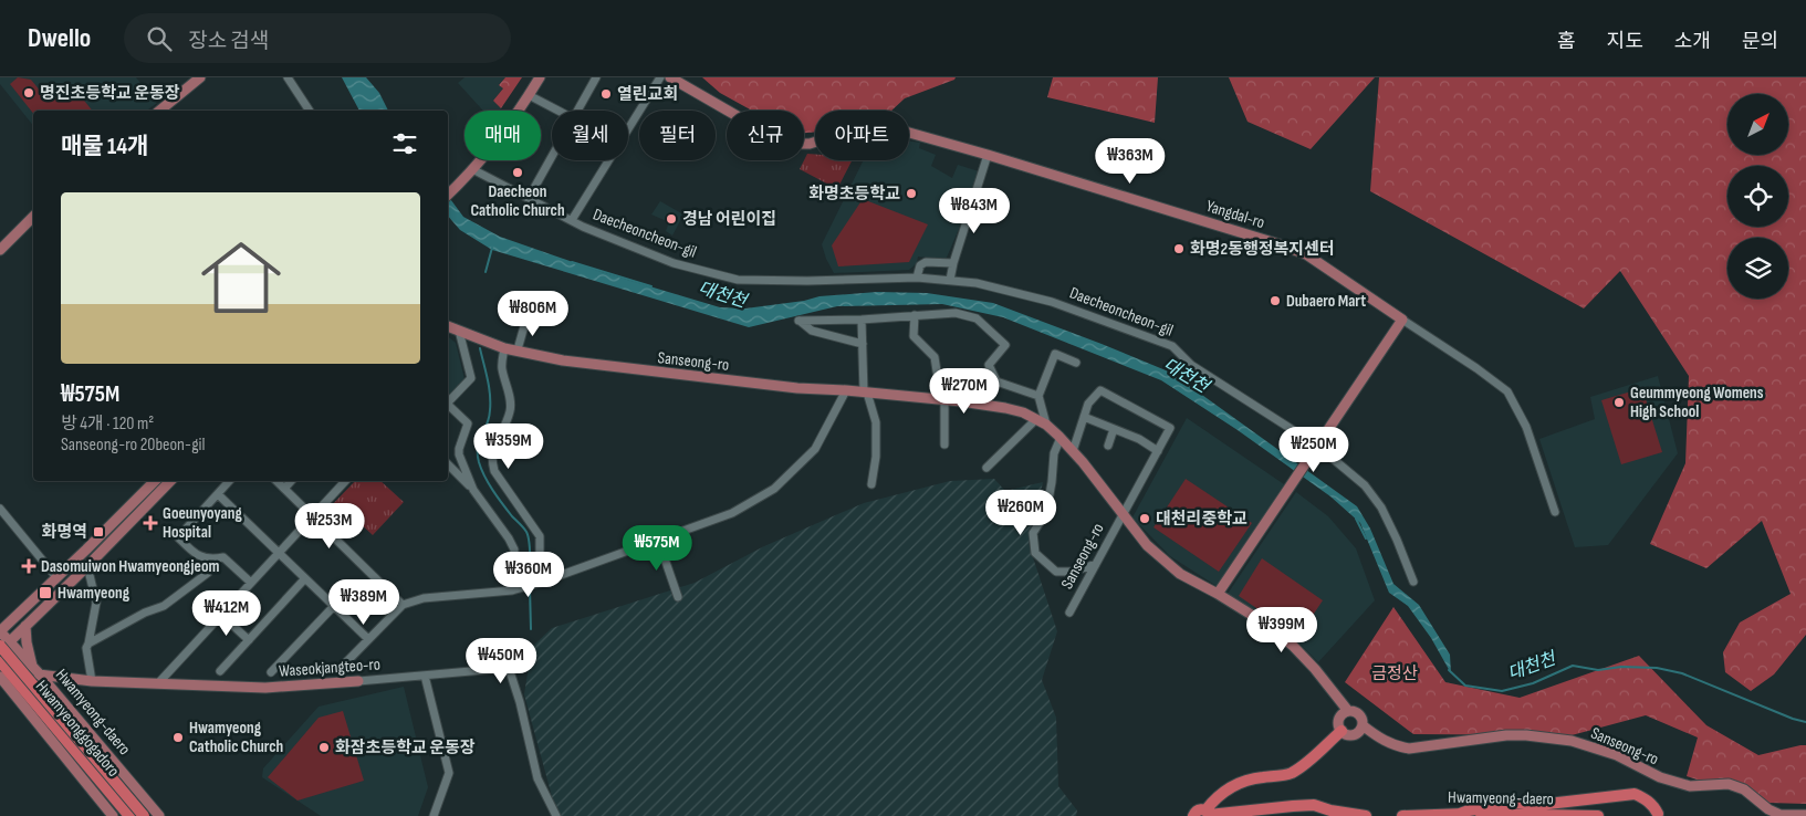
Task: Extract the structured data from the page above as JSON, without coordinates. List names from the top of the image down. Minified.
{"streets":{"highway":["Hwamyeong-daero","Hwamyeonggogadoro"],"main road":["Yangdal-ro","Sanseong-ro","Waseokjangteo-ro"],"street":["Daecheoncheon-gil"]},"crossings":[["Waseokjangteo-ro","Hwamyeong-daero"],["Waseokjangteo-ro","Hwamyeonggogadoro"],["Hwamyeong-daero","Hwamyeonggogadoro"]],"water":["대천천"],"parks":["금정산"],"places":{"other":["명진초등학교 운동장","열린교회","Daecheon Catholic Church","화명초등학교","경남 어린이집","화명2동행정복지센터","Dubaero Mart","Geummyeong Womens High School","대천리중학교","Hwamyeong Catholic Church","화잠초등학교 운동장"],"health":["Goeunyoyang Hospital","Dasomuiwon Hwamyeongjeom"],"transit":["화명역","Hwamyeong"]},"north":"top right","page":{"header":"Dwello","search":"장소 검색","nav":["홈","지도","소개","문의"],"chip":["매매","월세","필터","신규","아파트"],"heading":"매물 14개","price":["₩363M","₩843M","₩806M","₩270M","₩359M","₩250M","₩260M","₩253M","₩575M","₩360M","₩389M","₩412M","₩399M","₩450M"],"list":[{"name":"₩575M","note":"방 4개 · 120 m² · Sanseong-ro 20beon-gil"}]}}
